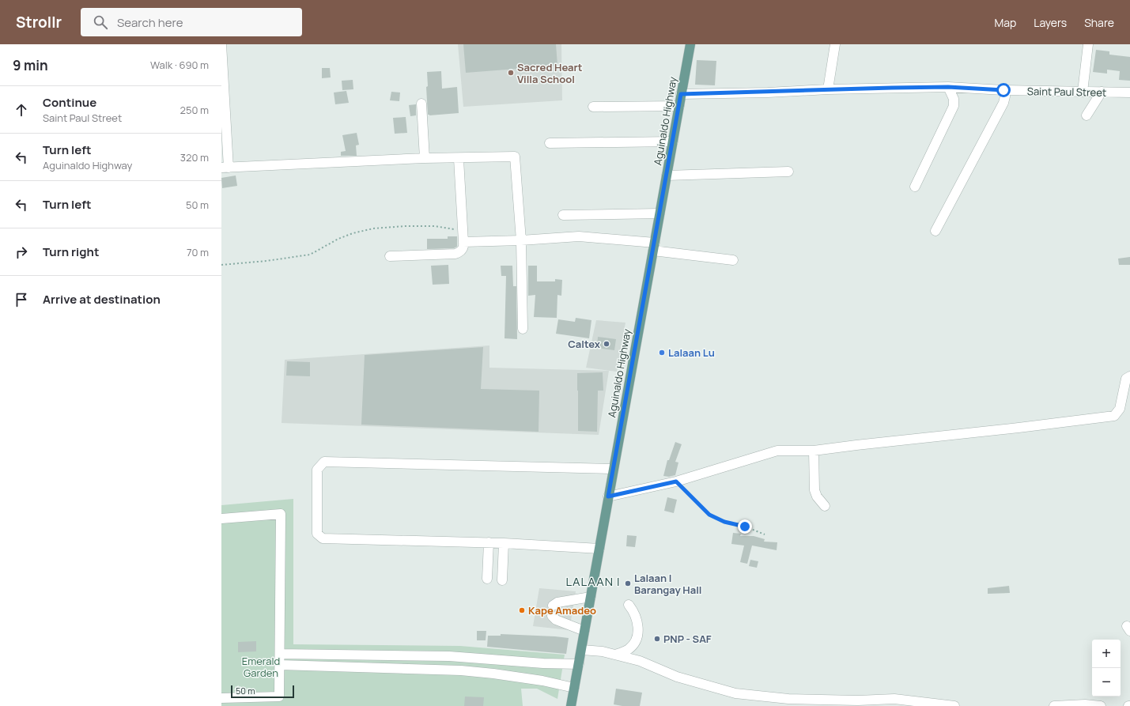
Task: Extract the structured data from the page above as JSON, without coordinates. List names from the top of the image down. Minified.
{"streets":{"main road":["Aguinaldo Highway"],"street":["Saint Paul Street"]},"crossings":[["Saint Paul Street","Aguinaldo Highway"]],"districts":["LALAAN I"],"parks":["Emerald Garden"],"places":["Sacred Heart Villa School","Caltex","Lalaan Lu","Lalaan I Barangay Hall","Kape Amadeo","PNP - SAF"],"scale_bar":"50 m","page":{"header":"Strollr","search":"Search here","nav":["Map","Layers","Share"],"heading":["9 min","Walk · 690 m"],"list":[["Continue","Saint Paul Street","250 m"],["Turn left","Aguinaldo Highway","320 m"],["Turn left","50 m"],["Turn right","70 m"],"Arrive at destination"],"map_buttons":["+","−"],"scale":"50 m"}}
